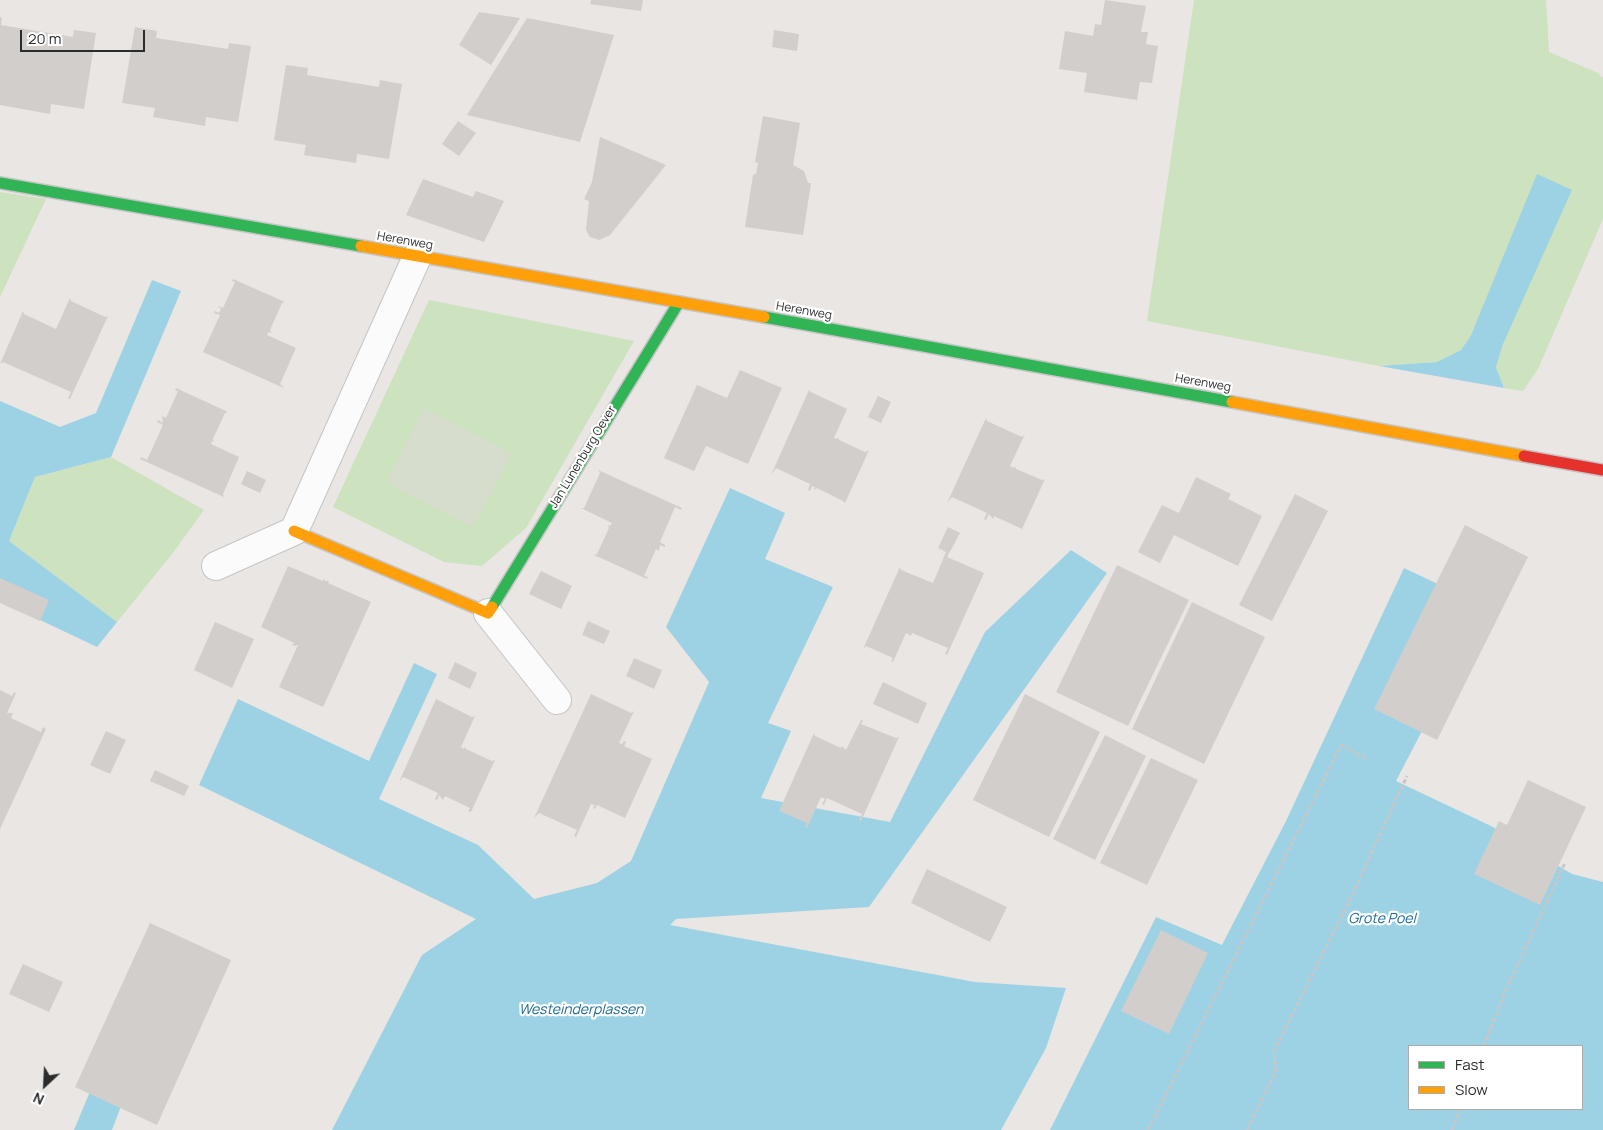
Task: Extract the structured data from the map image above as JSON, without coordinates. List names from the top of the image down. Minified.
{"streets":{"street":["Herenweg","Jan Lunenburg Oever"]},"crossings":[["Herenweg","Jan Lunenburg Oever"]],"water":["Grote Poel","Westeinderplassen"],"legend":["Fast","Slow"],"scale_bar":"20 m","north":"bottom left"}
